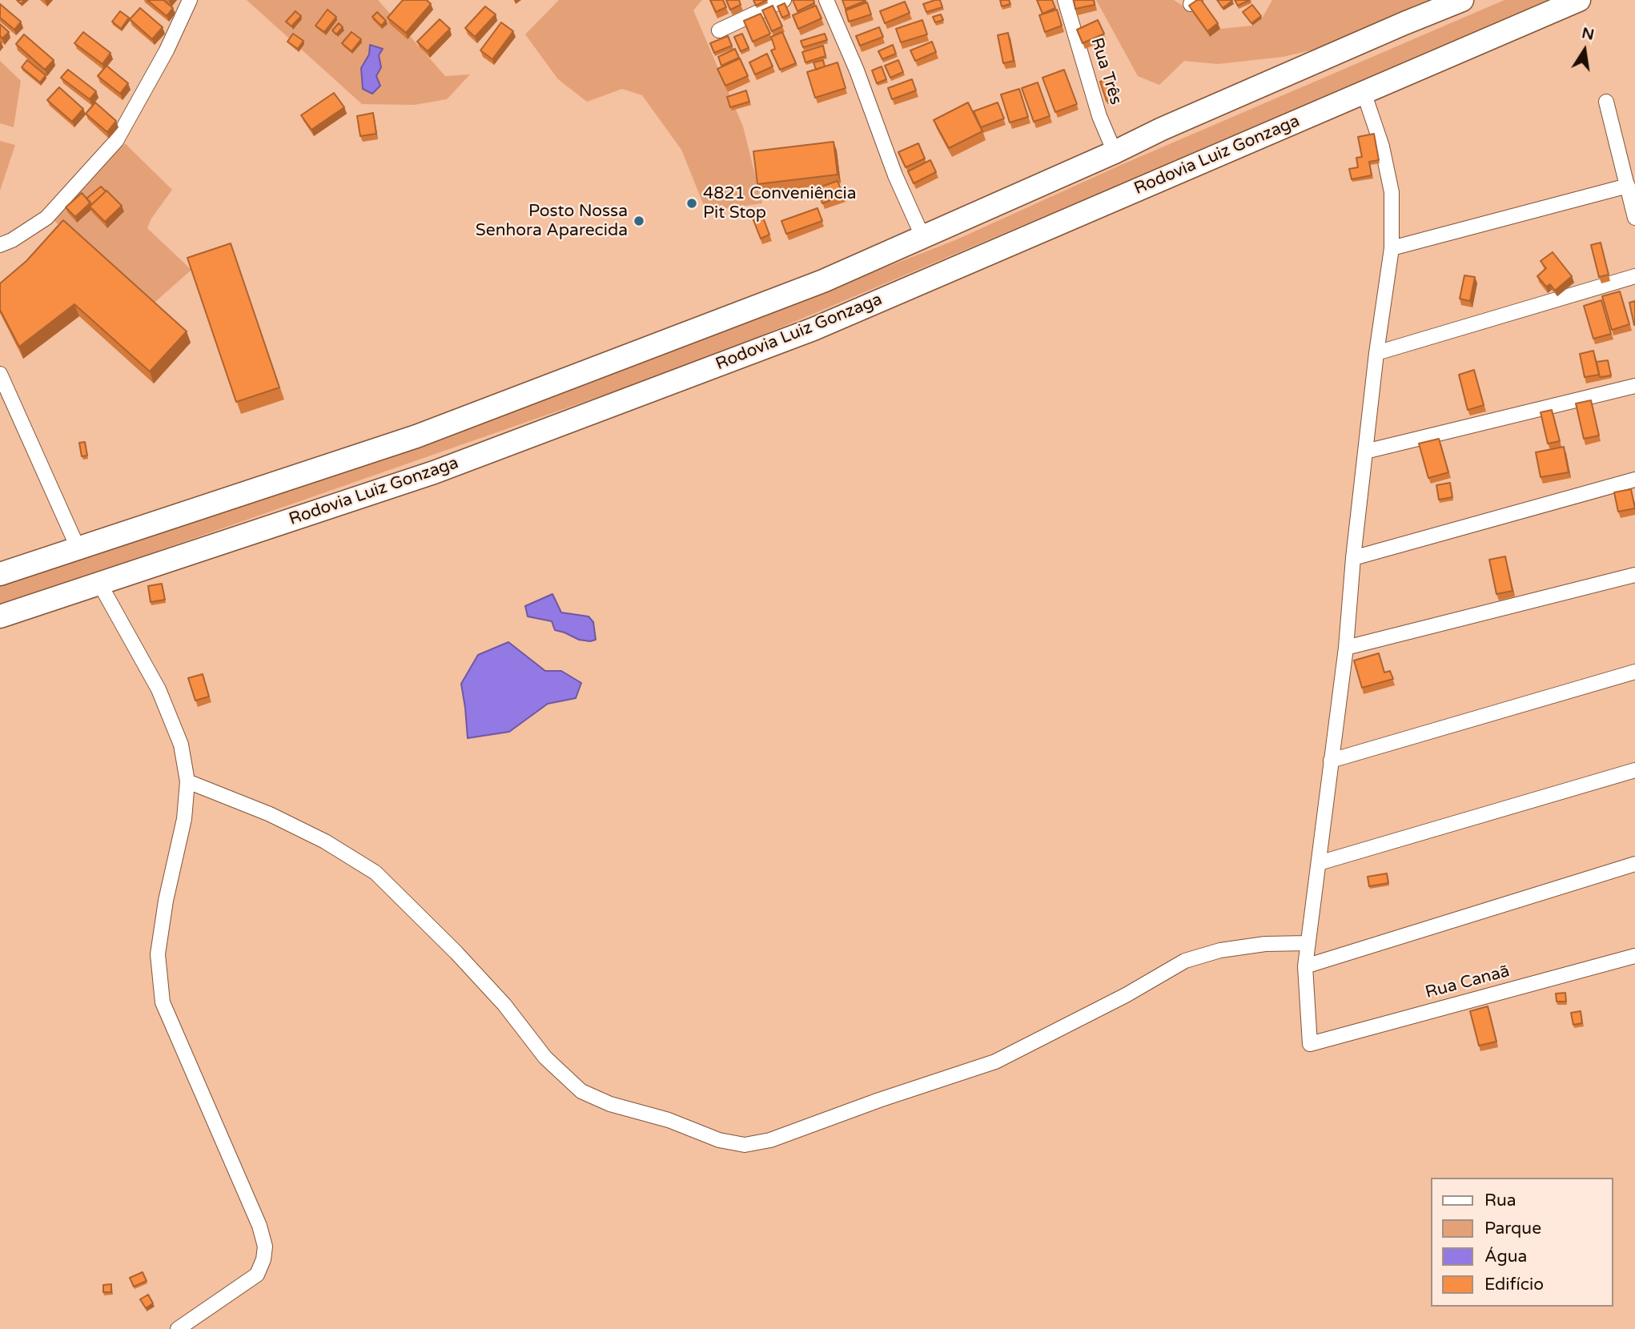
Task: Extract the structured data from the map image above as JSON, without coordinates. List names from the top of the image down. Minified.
{"streets":{"highway":["Rodovia Luiz Gonzaga"],"street":["Rua Três","Rua Canaã"]},"places":["4821 Conveniência Pit Stop","Posto Nossa Senhora Aparecida"],"legend":["Rua","Parque","Água","Edifício"],"north":"top"}
